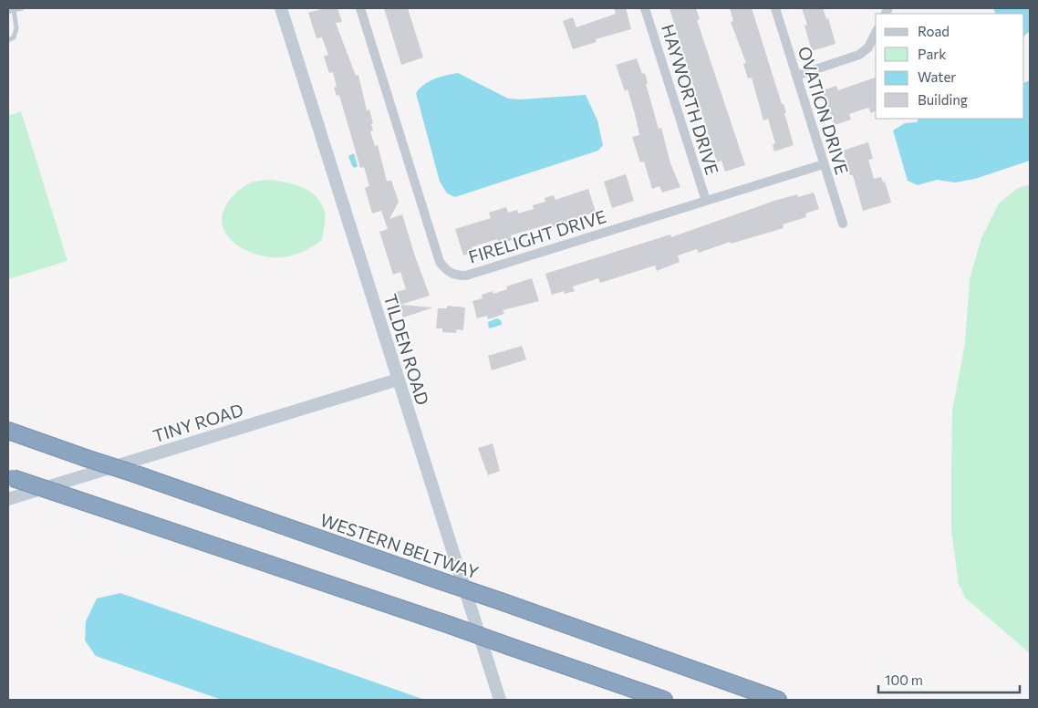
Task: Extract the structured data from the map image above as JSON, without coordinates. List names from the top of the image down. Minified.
{"streets":{"highway":["WESTERN BELTWAY"],"street":["HAYWORTH DRIVE","OVATION DRIVE","FIRELIGHT DRIVE","TILDEN ROAD","TINY ROAD"]},"crossings":[["HAYWORTH DRIVE","FIRELIGHT DRIVE"],["OVATION DRIVE","FIRELIGHT DRIVE"],["TILDEN ROAD","TINY ROAD"]],"legend":["Road","Park","Water","Building"],"scale_bar":"100 m"}
